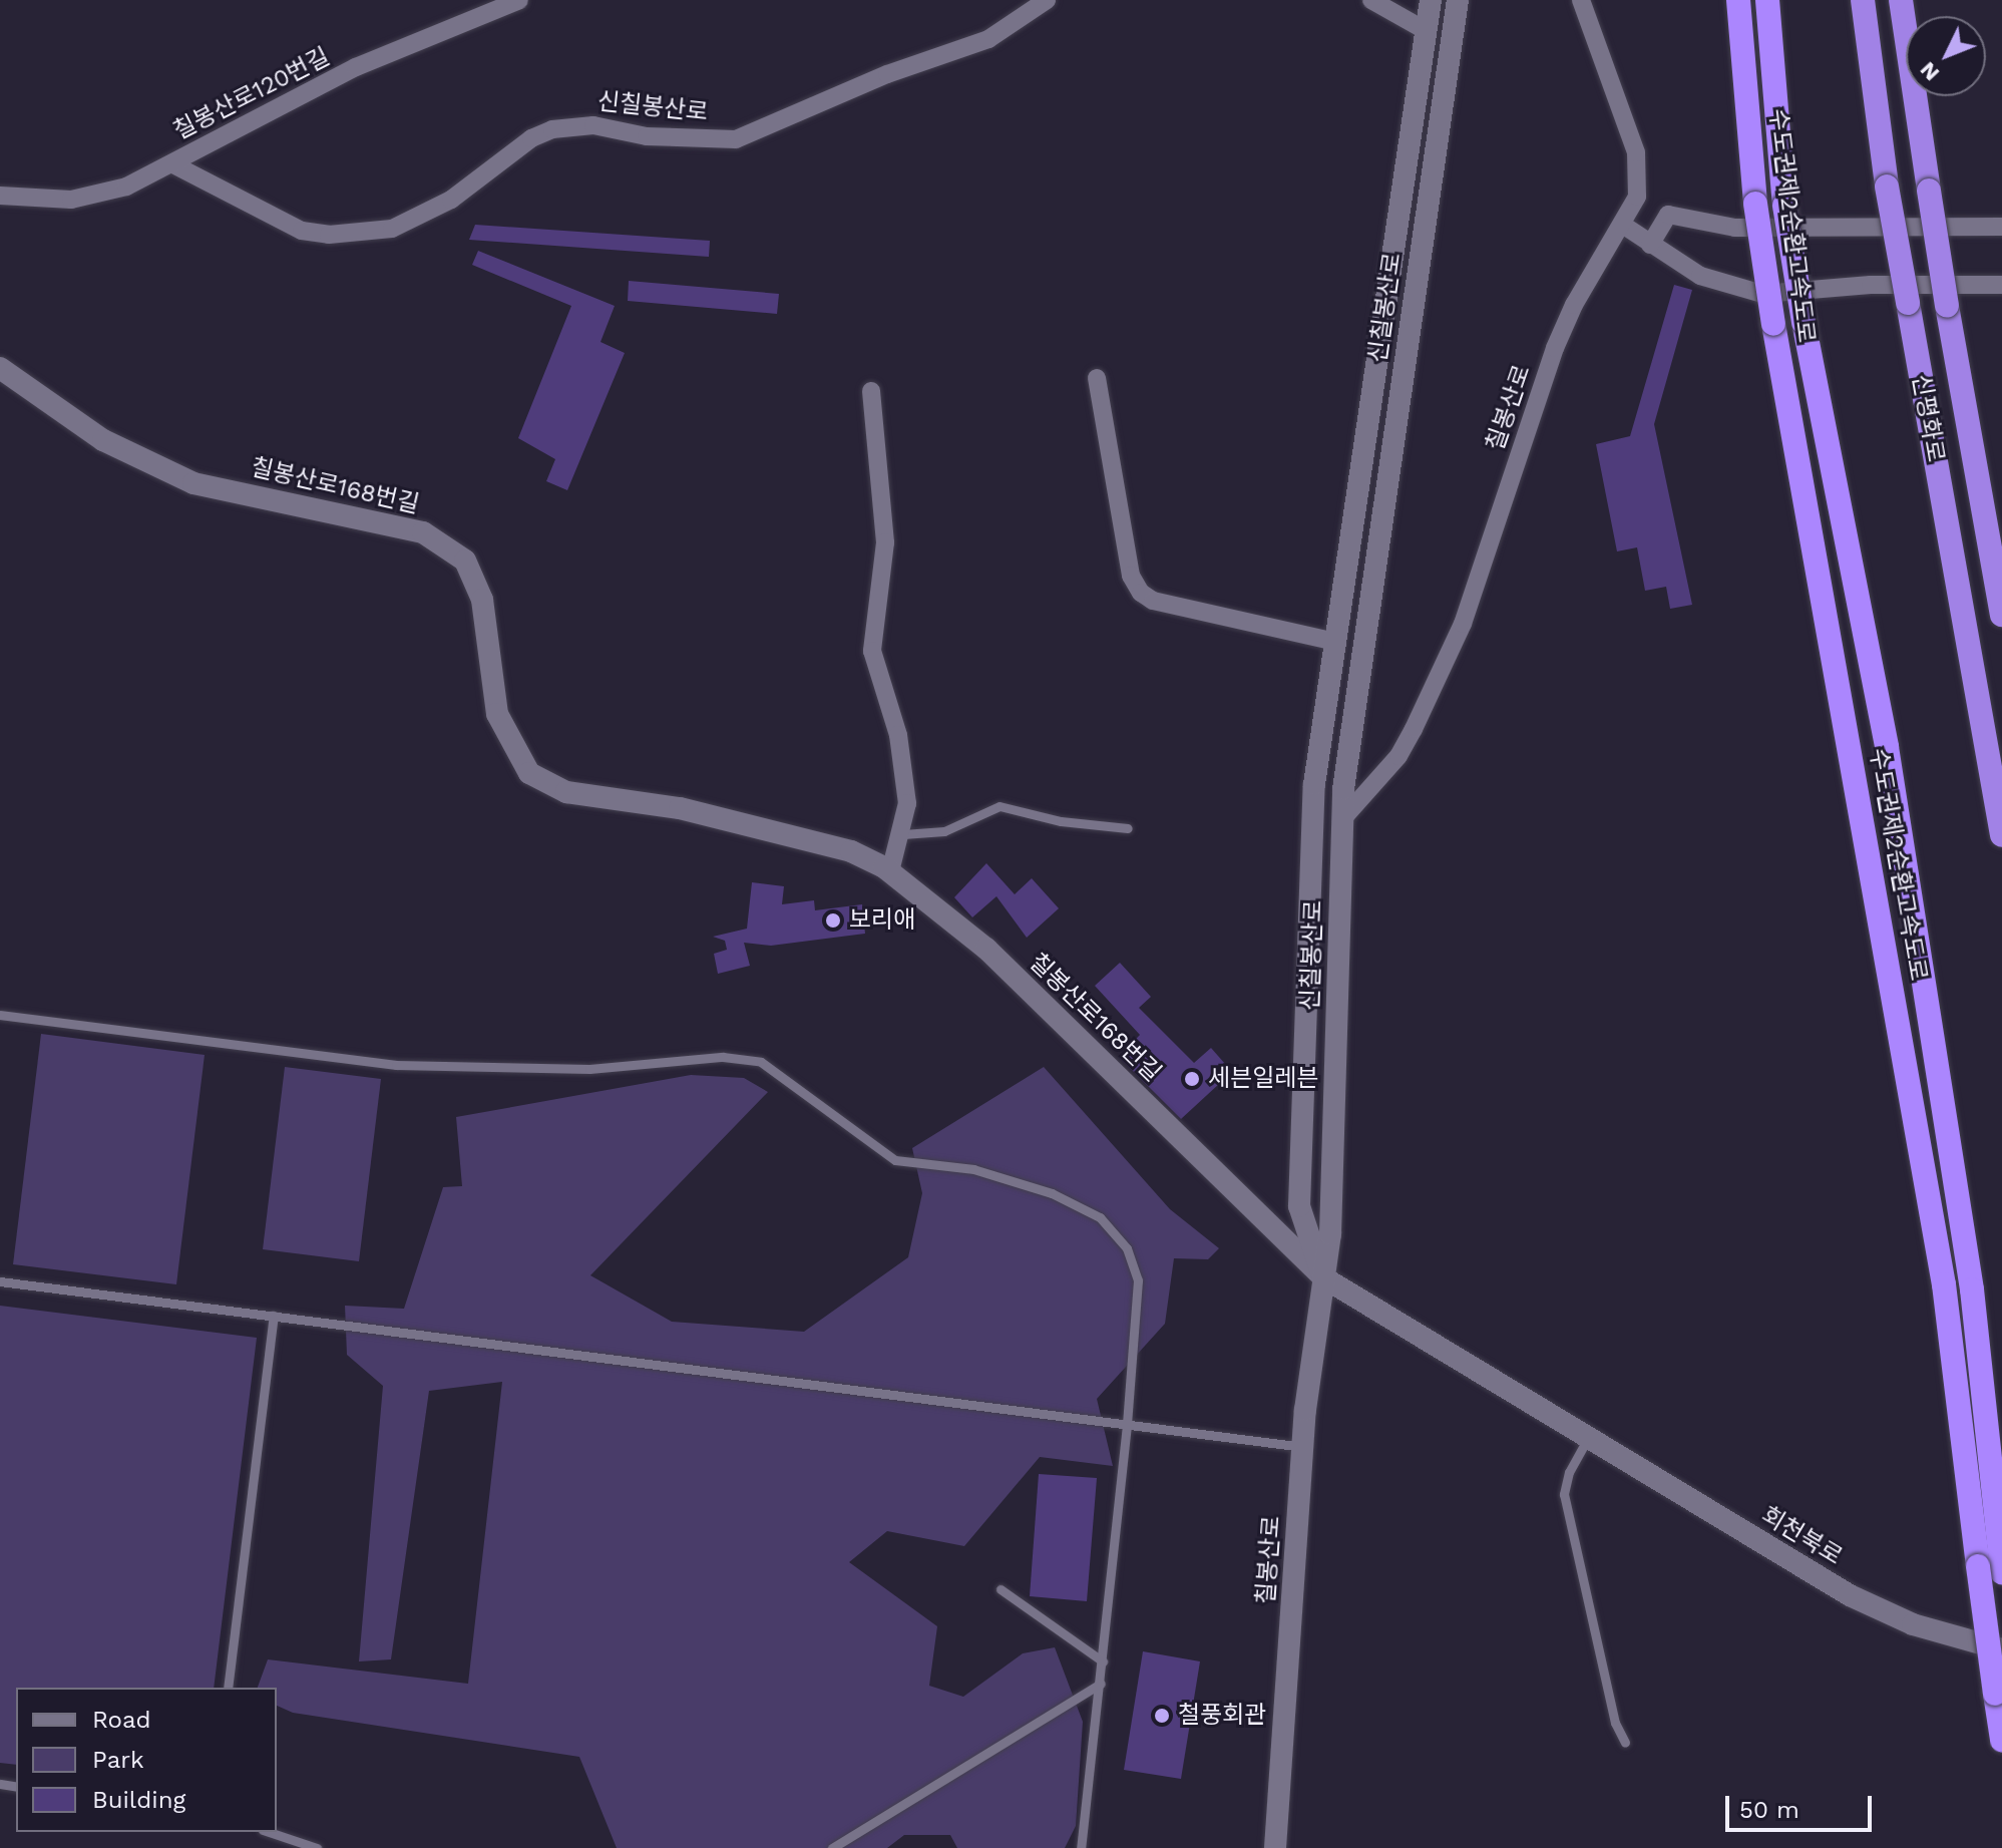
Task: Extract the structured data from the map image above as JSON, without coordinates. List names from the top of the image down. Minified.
{"streets":{"highway":["수도권제2순환고속도로","신평화로"],"street":["칠봉산로120번길","신칠봉산로","칠봉산로","칠봉산로168번길","회천북로"]},"crossings":[["칠봉산로120번길","신칠봉산로"],["신칠봉산로","칠봉산로"],["신칠봉산로","칠봉산로168번길"],["신칠봉산로","회천북로"],["칠봉산로","칠봉산로168번길"],["칠봉산로","회천북로"],["칠봉산로168번길","회천북로"]],"places":["보리애","세븐일레븐","철풍회관"],"legend":["Road","Park","Building"],"scale_bar":"50 m","north":"bottom left"}
